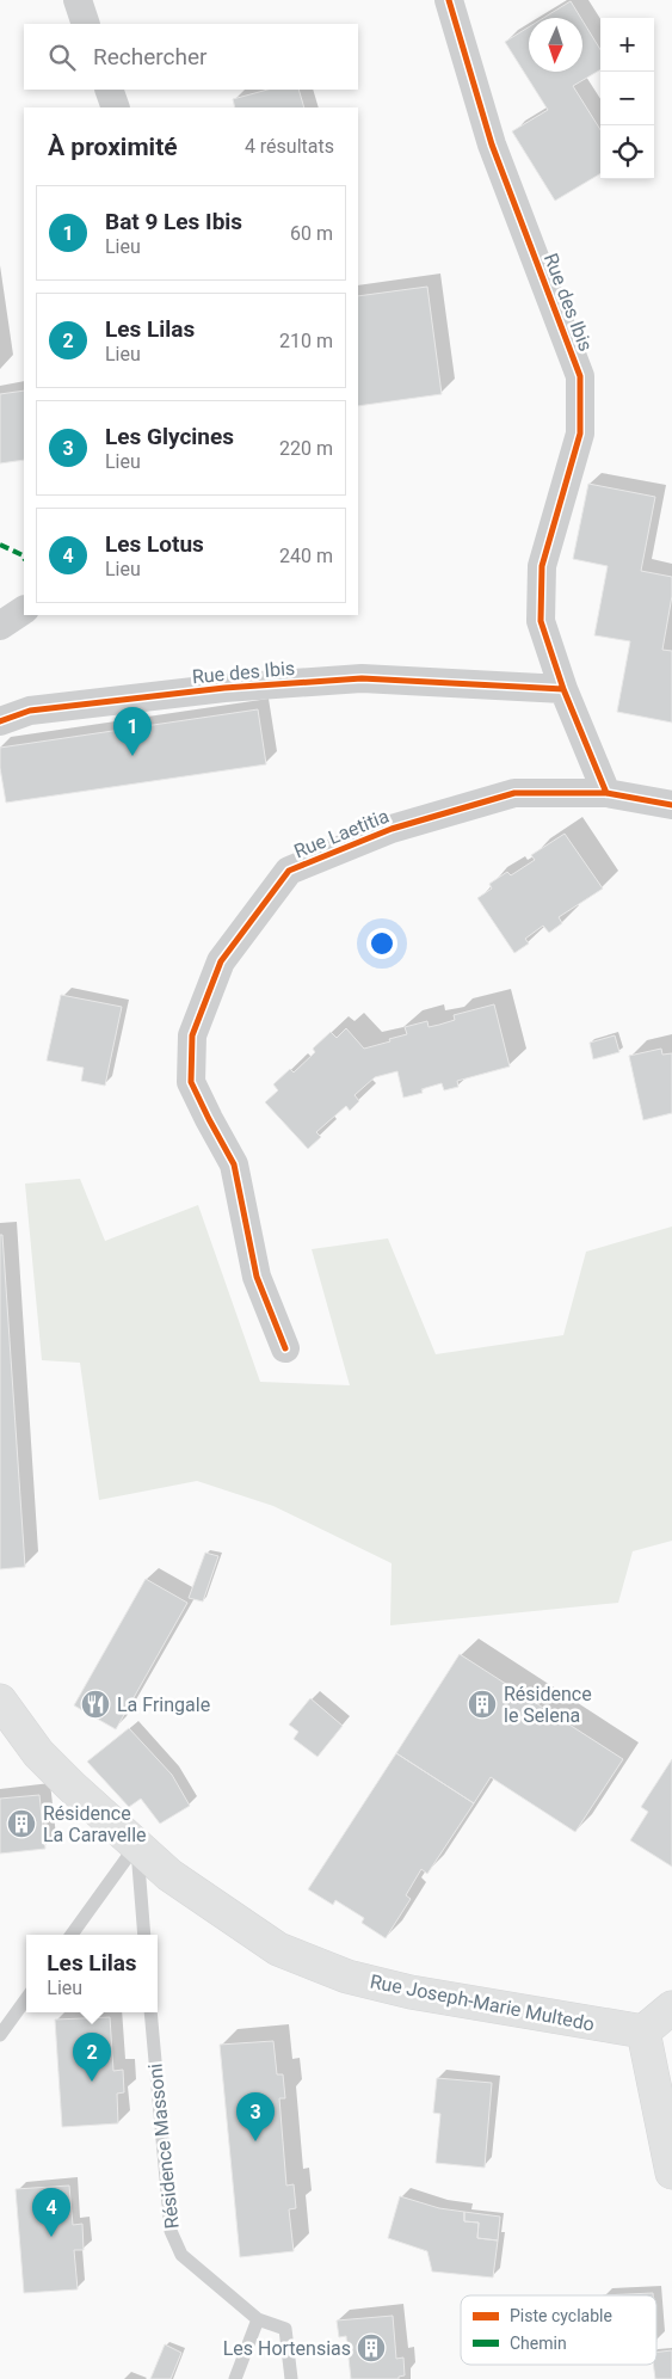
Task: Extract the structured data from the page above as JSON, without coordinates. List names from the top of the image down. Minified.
{"streets":{"main road":["Rue Joseph-Marie Multedo"],"street":["Rue des Ibis","Rue Laetitia"],"lane":["Résidence Massoni"]},"crossings":[["Rue des Ibis","Rue Laetitia"]],"places":{"restaurant":["La Fringale"],"building":["Résidence le Selena","Résidence La Caravelle","Les Hortensias"]},"legend":["Piste cyclable","Chemin"],"north":"bottom","page":{"map_buttons":["+","−"],"search":"Rechercher","heading":["À proximité","4 résultats"],"list":[{"mark":"1","name":"Bat 9 Les Ibis","note":"Lieu","value":"60 m"},{"mark":"2","name":"Les Lilas","note":"Lieu","value":"210 m"},{"mark":"3","name":"Les Glycines","note":"Lieu","value":"220 m"},{"mark":"4","name":"Les Lotus","note":"Lieu","value":"240 m"}],"pins":["1","2","3","4"],"popup":["Les Lilas","Lieu"]}}
